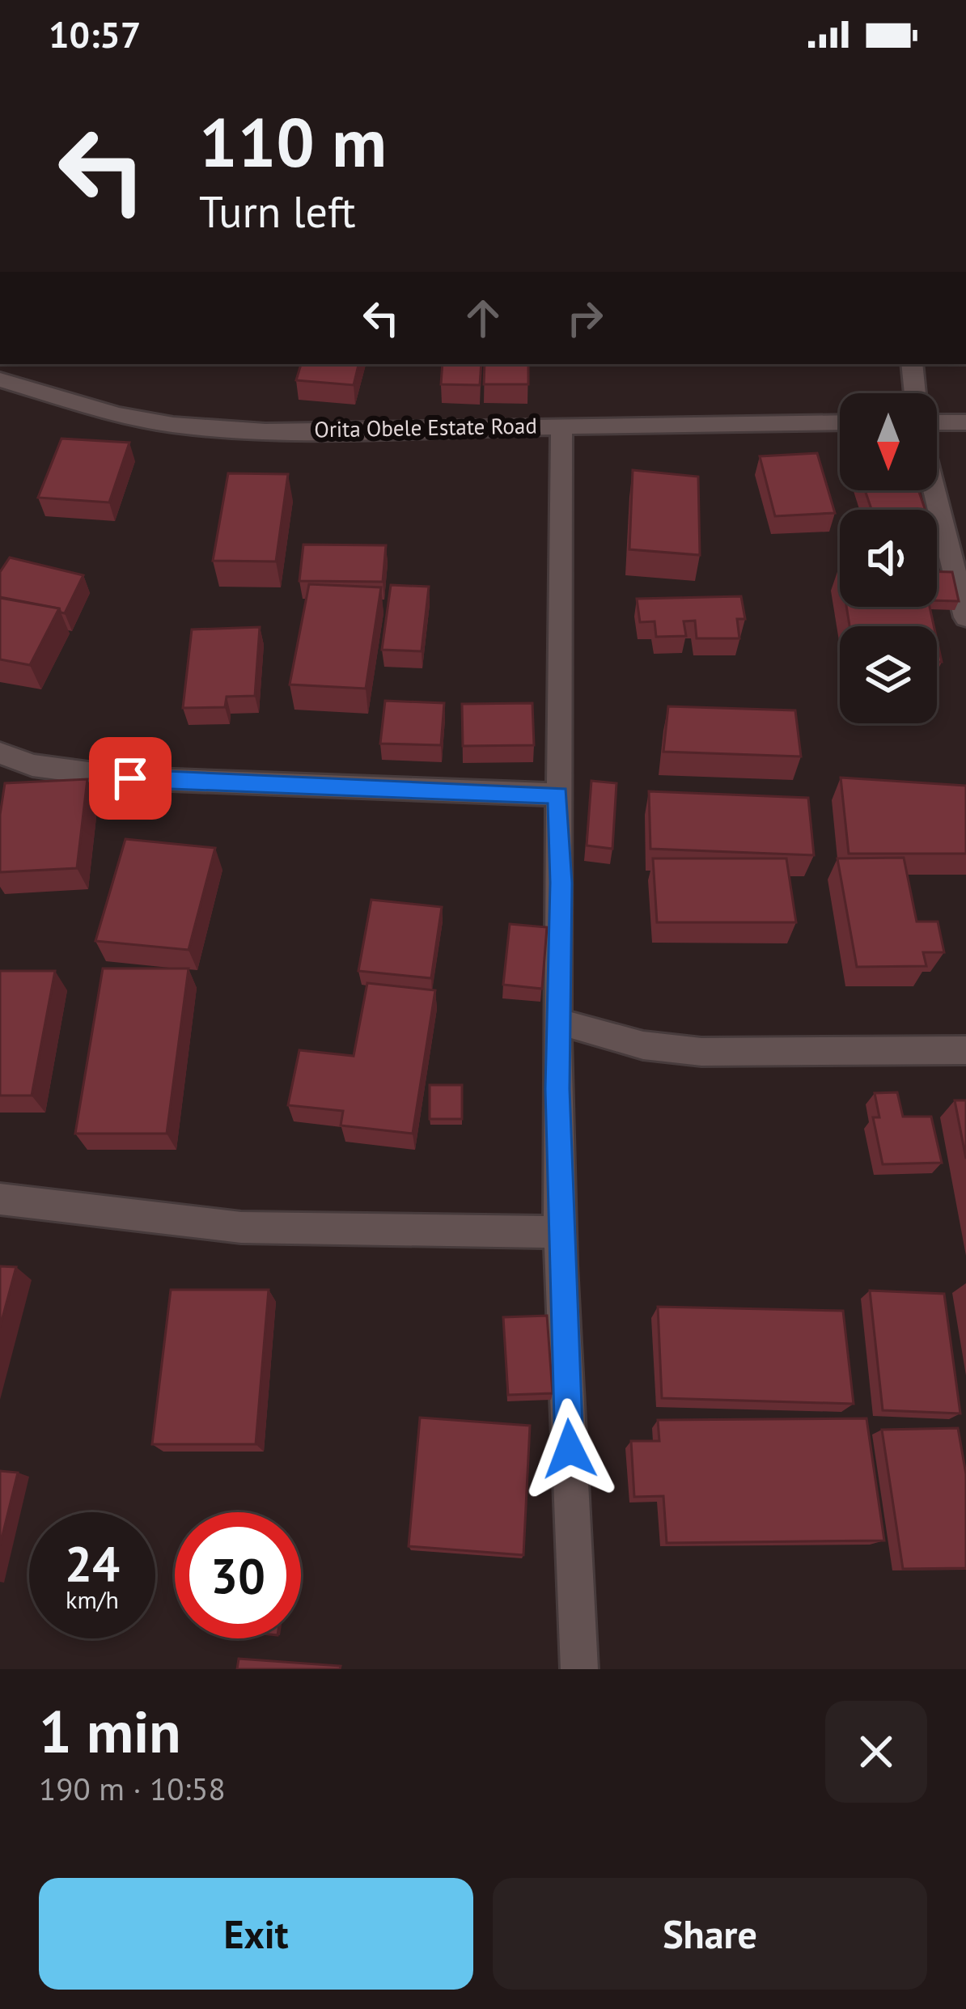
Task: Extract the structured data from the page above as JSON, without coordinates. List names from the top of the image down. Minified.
{"streets":{"street":["Orita Obele Estate Road"]},"north":"bottom","page":{"status":"10:57","turn":["110 m","Turn left"],"speed":"24 km/h","limit":"30","heading":["1 min","190 m · 10:58"],"buttons":["Exit","Share"]}}
